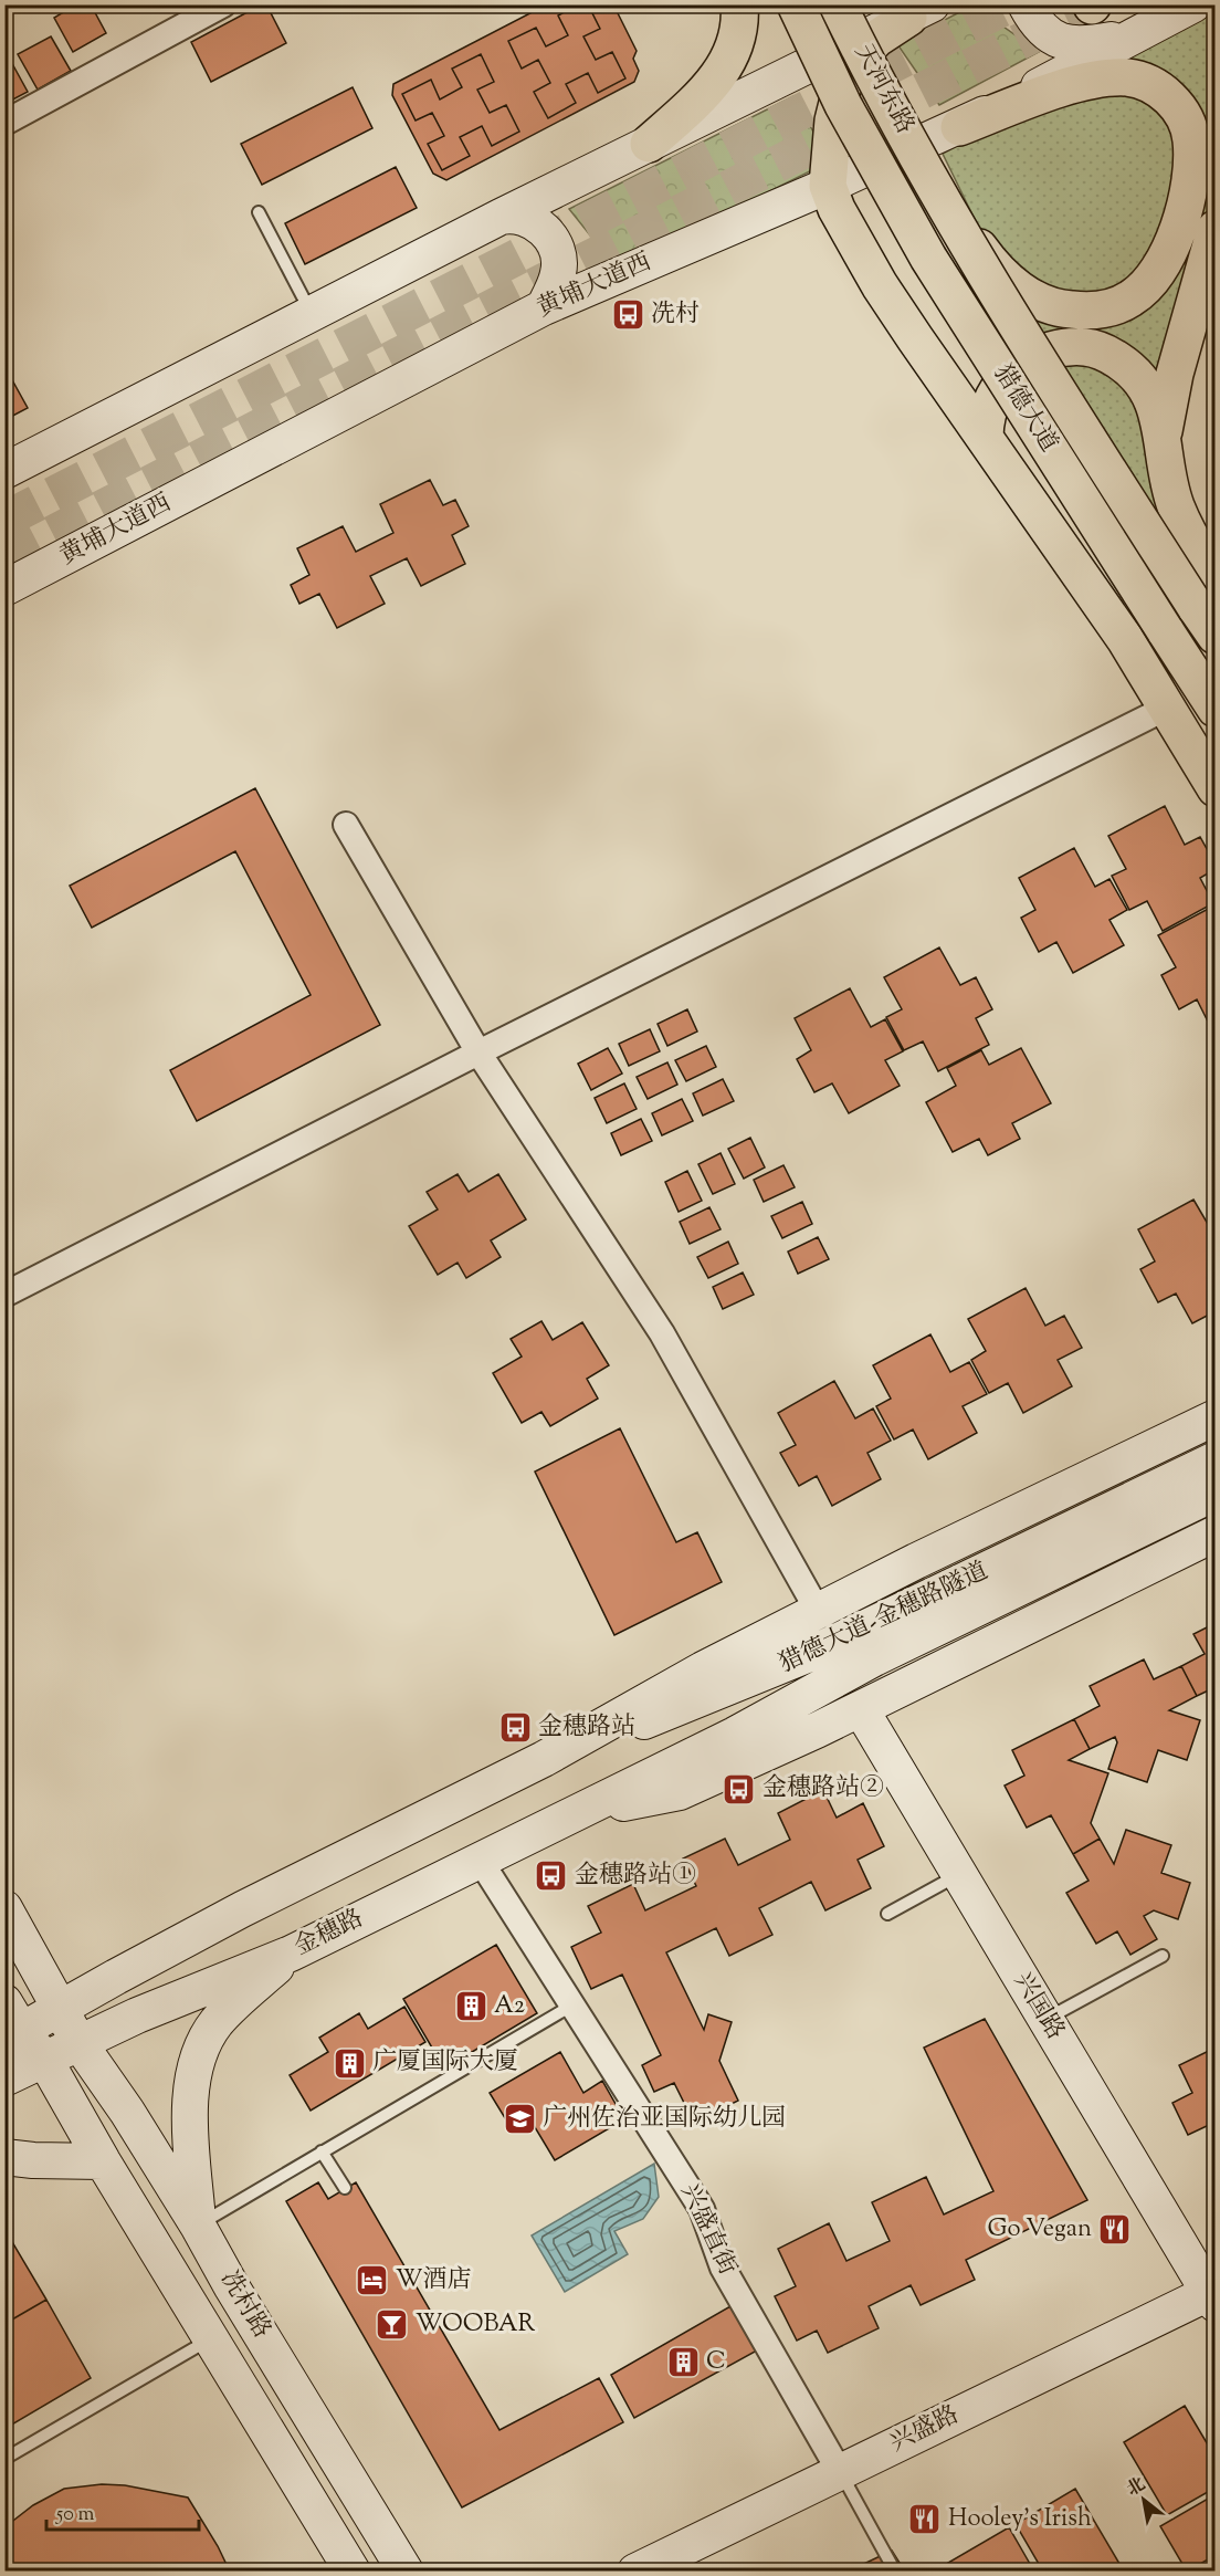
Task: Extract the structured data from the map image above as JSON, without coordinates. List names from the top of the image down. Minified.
{"streets":{"highway":["天河东路","猎德大道"],"main road":["黄埔大道西","猎德大道-金穗路隧道","金穗路","兴国路","冼村路","兴盛路"],"street":["兴盛直街"]},"crossings":[["天河东路","猎德大道"],["猎德大道-金穗路隧道","金穗路"],["金穗路","兴盛直街"],["金穗路","冼村路"],["兴国路","兴盛路"],["兴盛直街","兴盛路"]],"places":{"bus stop":["冼村","金穗路站","金穗路站②","金穗路站①"],"building":["A2","广厦国际大厦","C"],"school or university":["广州佐治亚国际幼儿园"],"restaurant":["Go Vegan","Hooley's Irish"],"hotel":["W酒店"],"bar":["WOOBAR"]},"scale_bar":"50 m","north":"top left"}
